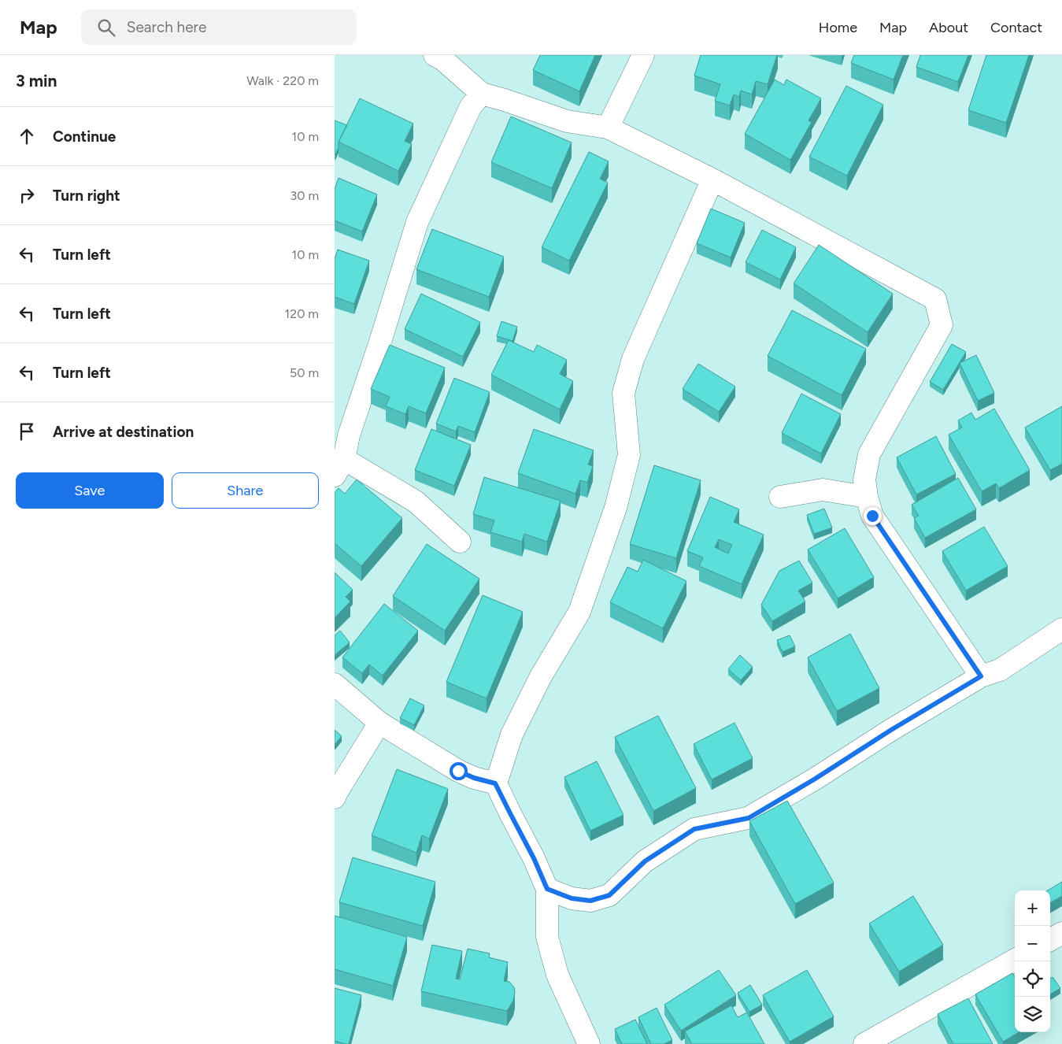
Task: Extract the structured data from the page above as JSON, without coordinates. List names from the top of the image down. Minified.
{"page":{"header":"Map","search":"Search here","nav":["Home","Map","About","Contact"],"heading":["3 min","Walk · 220 m"],"list":[["Continue","10 m"],["Turn right","30 m"],["Turn left","10 m"],["Turn left","120 m"],["Turn left","50 m"],"Arrive at destination"],"buttons":["Save","Share"],"map_buttons":["+","−"]}}
